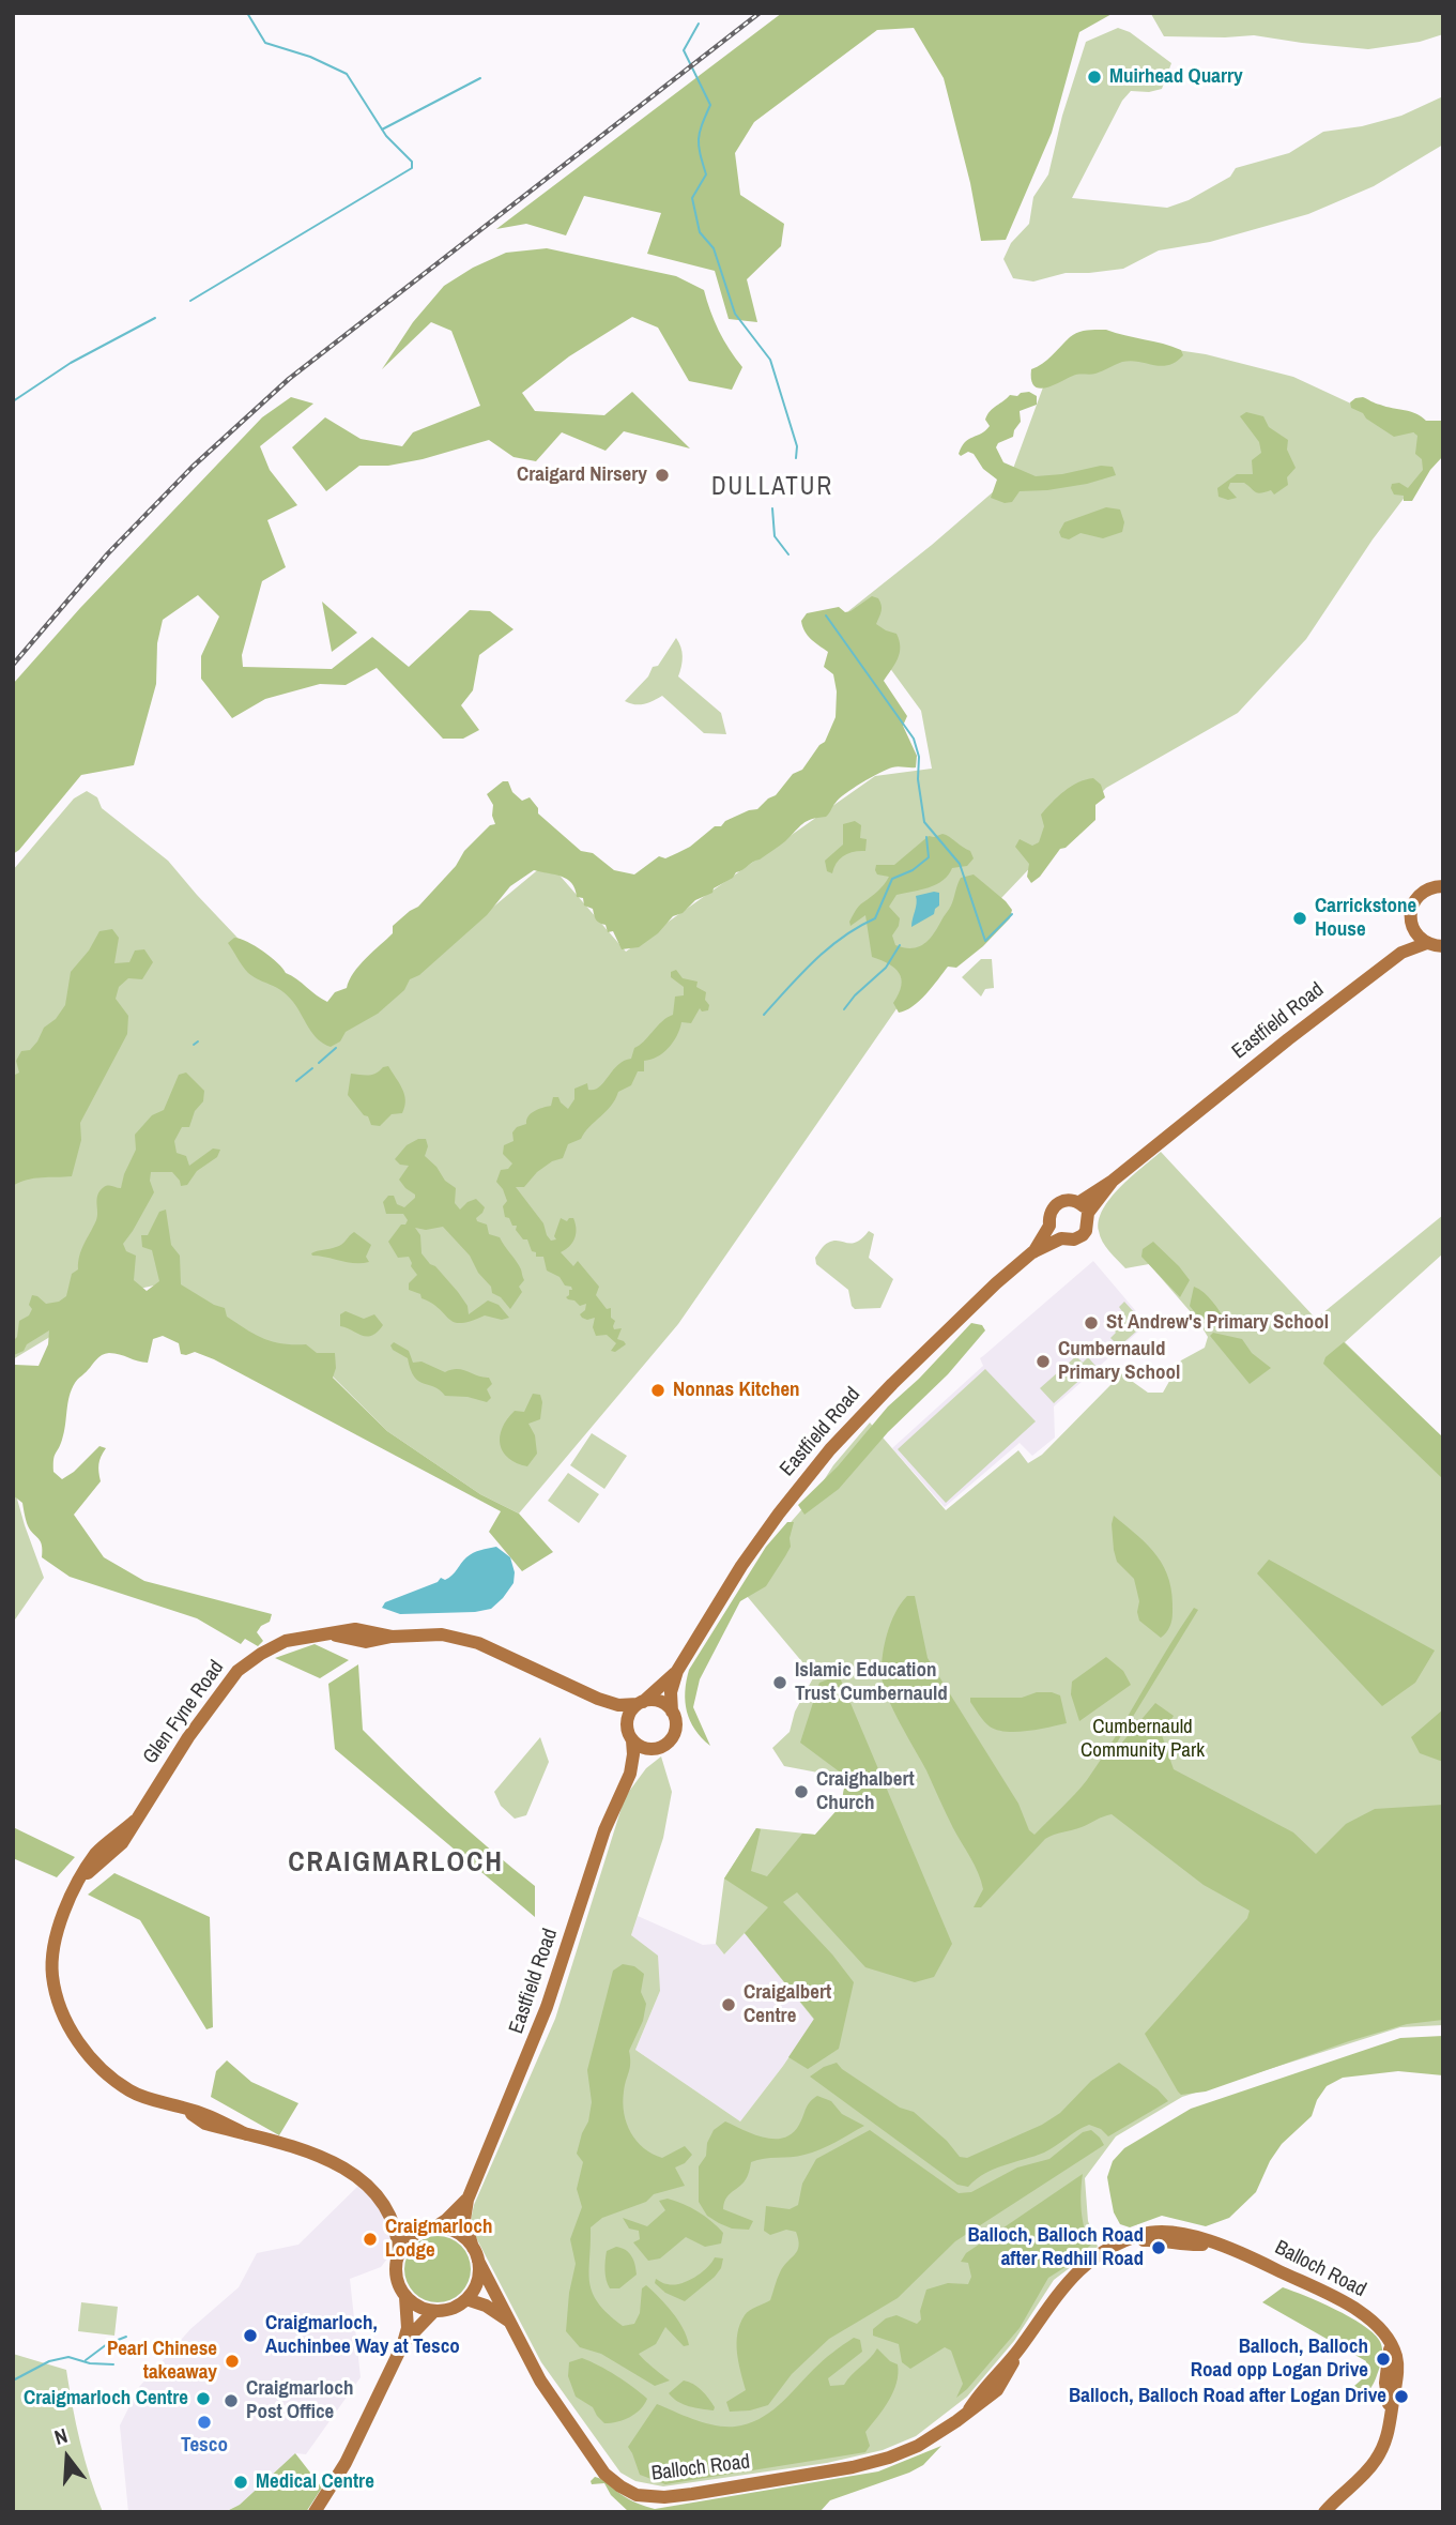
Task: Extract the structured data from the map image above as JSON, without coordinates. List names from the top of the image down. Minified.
{"streets":{"street":["Eastfield Road","Glen Fyne Road","Balloch Road"]},"crossings":[["Eastfield Road","Glen Fyne Road"],["Eastfield Road","Balloch Road"],["Glen Fyne Road","Balloch Road"]],"districts":["DULLATUR","CRAIGMARLOCH"],"parks":["Cumbernauld Community Park"],"places":["Muirhead Quarry","Craigard Nirsery","Carrickstone House","St Andrew's Primary School","Cumbernauld Primary School","Nonnas Kitchen","Islamic Education Trust Cumbernauld","Craighalbert Church","Craigalbert Centre","Craigmarloch Lodge","Balloch, Balloch Road after Redhill Road","Craigmarloch, Auchinbee Way at Tesco","Balloch, Balloch Road opp Logan Drive","Pearl Chinese takeaway","Balloch, Balloch Road after Logan Drive","Craigmarloch Centre","Craigmarloch Post Office","Tesco","Medical Centre"],"north":"top"}
